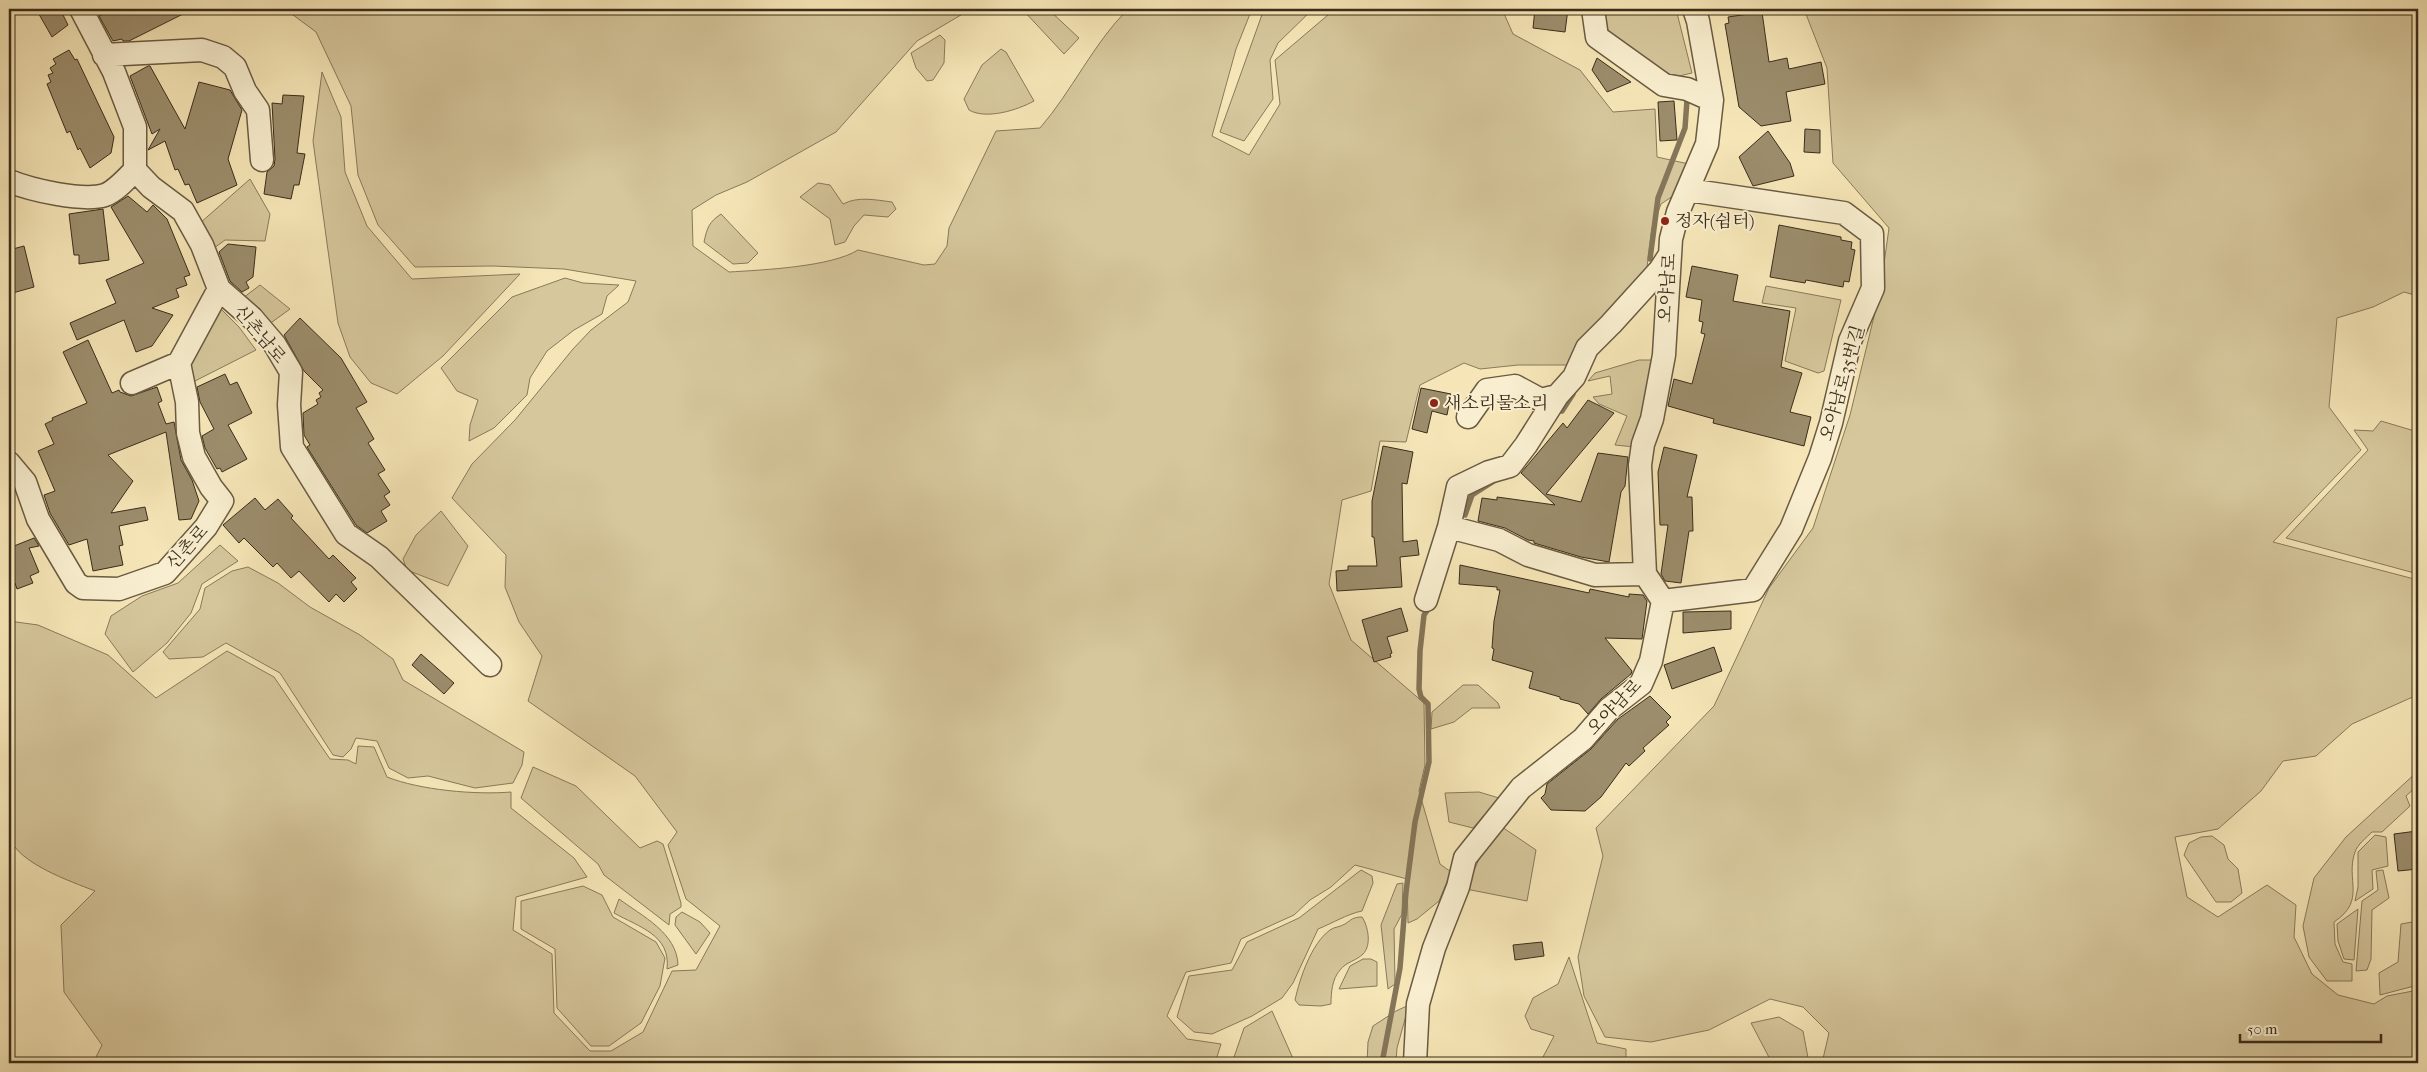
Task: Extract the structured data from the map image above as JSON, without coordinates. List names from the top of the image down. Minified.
{"streets":{"street":["오야남로","신촌남로","오야남로35번길","신촌로"]},"crossings":[["오야남로","오야남로35번길"]],"places":["정자(쉼터)","새소리물소리"],"scale_bar":"50 m"}
